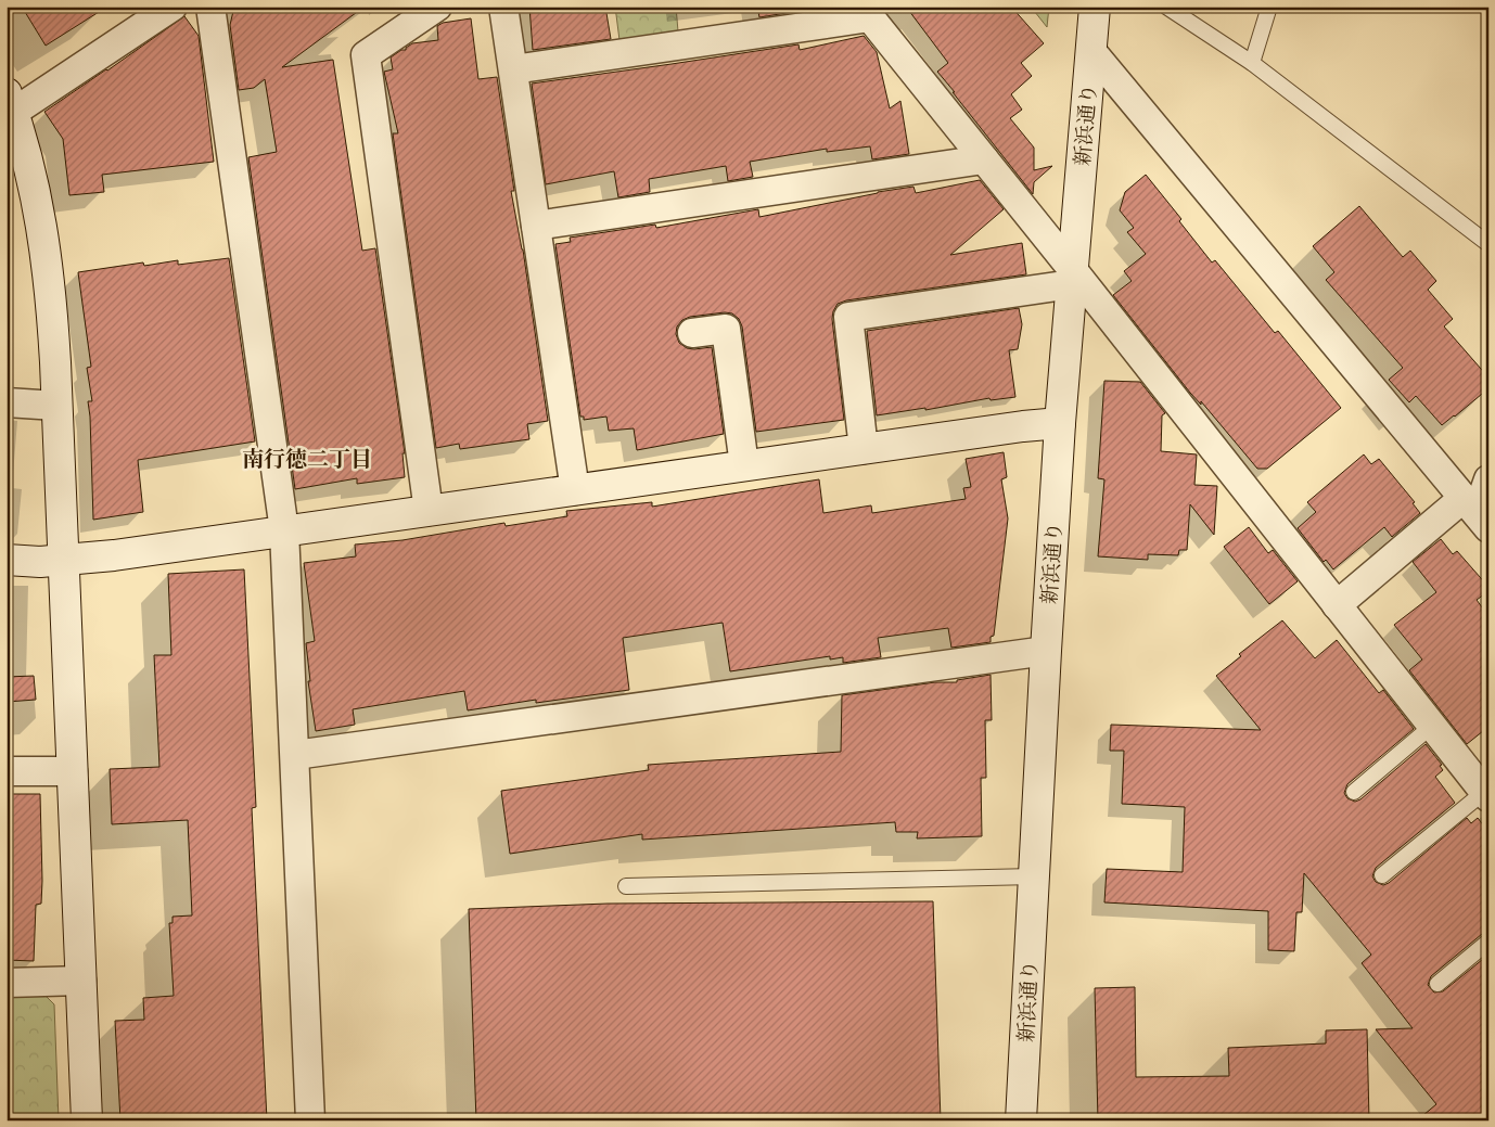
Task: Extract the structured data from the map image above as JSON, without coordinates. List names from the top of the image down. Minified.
{"streets":{"street":["新浜通り"]},"districts":["南行徳二丁目"]}
